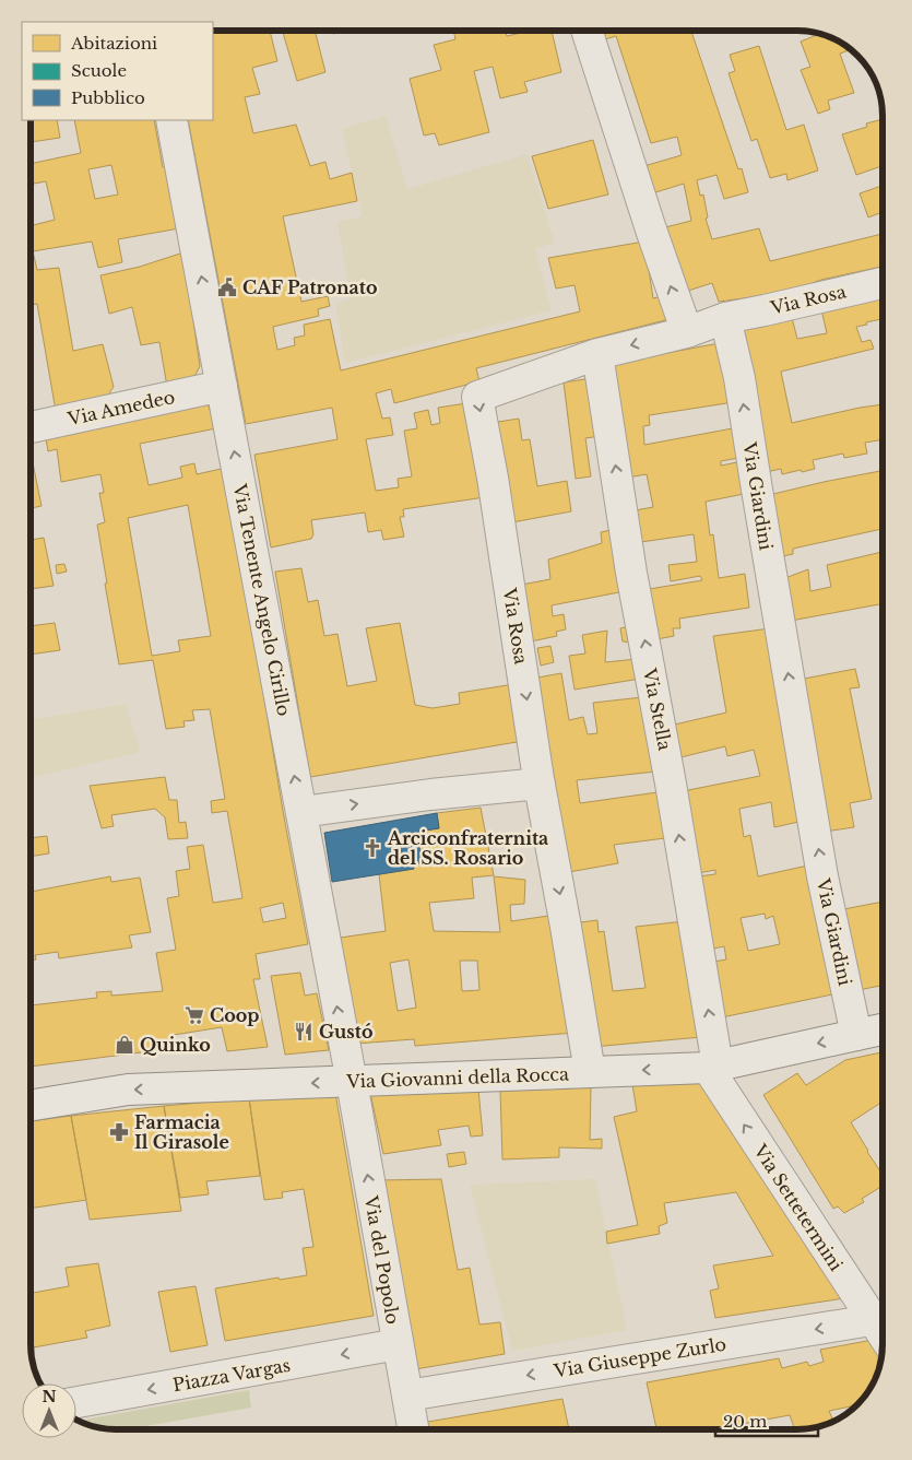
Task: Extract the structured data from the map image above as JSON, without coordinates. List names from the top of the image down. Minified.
{"streets":{"street":["Via Rosa","Via Amedeo","Via Giardini","Via Tenente Angelo Cirillo","Via Stella","Via Giovanni della Rocca","Via Settetermini","Via del Popolo","Via Giuseppe Zurlo","Piazza Vargas"]},"crossings":[["Via Rosa","Via Giardini"],["Via Rosa","Via Stella"],["Via Rosa","Via Giovanni della Rocca"],["Via Amedeo","Via Tenente Angelo Cirillo"],["Via Giardini","Via Giovanni della Rocca"],["Via Tenente Angelo Cirillo","Via Giovanni della Rocca"],["Via Tenente Angelo Cirillo","Via del Popolo"],["Via Stella","Via Giovanni della Rocca"],["Via Stella","Via Settetermini"],["Via Giovanni della Rocca","Via Settetermini"],["Via Giovanni della Rocca","Via del Popolo"],["Via Settetermini","Via Giuseppe Zurlo"],["Via del Popolo","Via Giuseppe Zurlo"],["Via del Popolo","Piazza Vargas"]],"one_way":["Via Giardini","Via Tenente Angelo Cirillo","Via Stella","Via Giovanni della Rocca","Via Settetermini","Via del Popolo","Via Giuseppe Zurlo","Piazza Vargas"],"places":{"public building":["CAF Patronato"],"church":["Arciconfraternita del SS. Rosario"],"supermarket":["Coop"],"restaurant":["Gustó"],"shop":["Quinko"],"pharmacy":["Farmacia Il Girasole"]},"legend":["Abitazioni","Scuole","Pubblico"],"scale_bar":"20 m","north":"top"}
